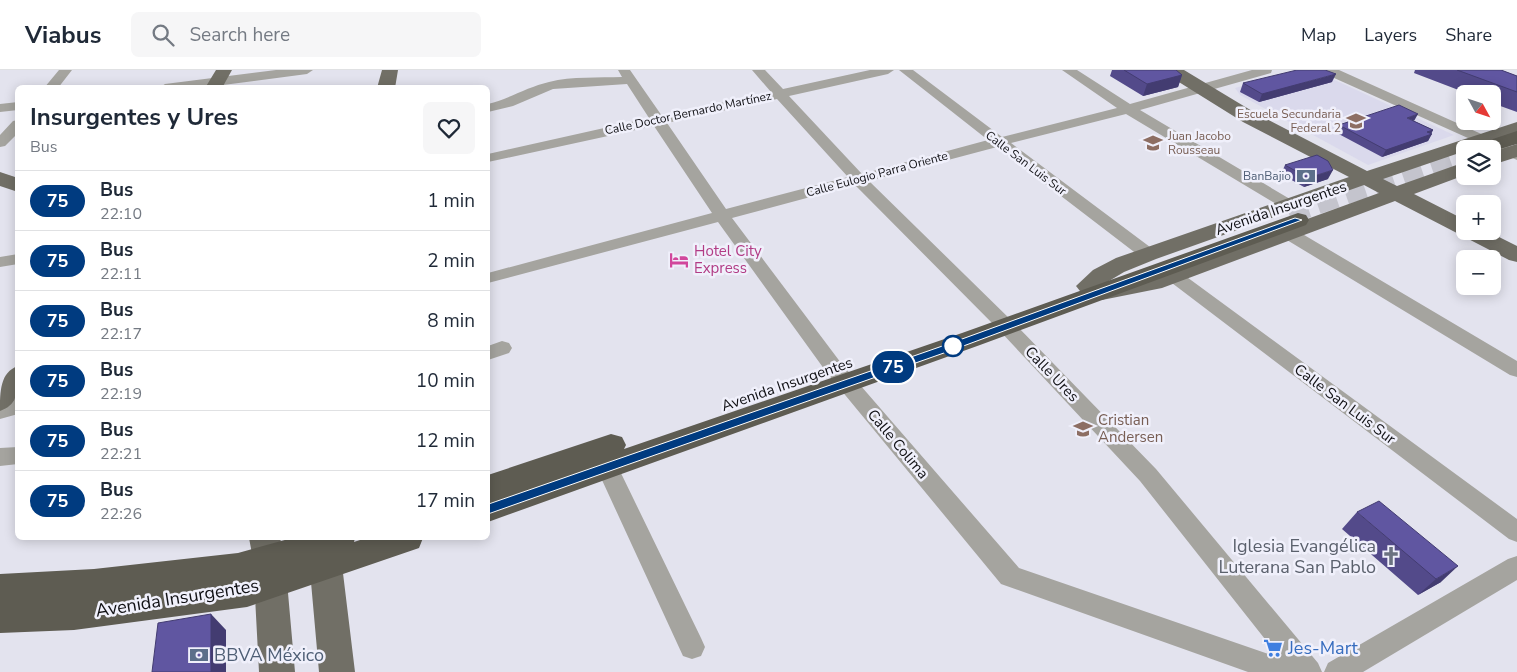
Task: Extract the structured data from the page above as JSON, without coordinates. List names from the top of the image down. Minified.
{"streets":{"highway":["Avenida Insurgentes"],"street":["Calle Doctor Bernardo Martínez","Calle San Luis Sur","Calle Eulogio Parra Oriente","Calle Ures","Calle Colima"]},"crossings":[["Calle Doctor Bernardo Martínez","Calle Ures"],["Calle Doctor Bernardo Martínez","Calle Colima"],["Calle San Luis Sur","Calle Eulogio Parra Oriente"],["Calle San Luis Sur","Avenida Insurgentes"],["Calle Eulogio Parra Oriente","Calle Ures"],["Calle Eulogio Parra Oriente","Calle Colima"],["Avenida Insurgentes","Calle Ures"],["Avenida Insurgentes","Calle Colima"]],"places":{"school or university":["Escuela Secundaria Federal 2","Juan Jacobo Rousseau","Cristian Andersen"],"bank":["BanBajio","BBVA México"],"hotel":["Hotel City Express"],"church":["Iglesia Evangélica Luterana San Pablo"],"supermarket":["Jes-Mart"]},"lines":["bus line 75"],"north":"bottom right","page":{"header":"Viabus","search":"Search here","nav":["Map","Layers","Share"],"on_map":"75","map_buttons":["+","−"],"heading":["Insurgentes y Ures","Bus"],"list":[{"mark":"75","name":"Bus","note":"22:10","value":"1 min"},{"mark":"75","name":"Bus","note":"22:11","value":"2 min"},{"mark":"75","name":"Bus","note":"22:17","value":"8 min"},{"mark":"75","name":"Bus","note":"22:19","value":"10 min"},{"mark":"75","name":"Bus","note":"22:21","value":"12 min"},{"mark":"75","name":"Bus","note":"22:26","value":"17 min"}]}}
